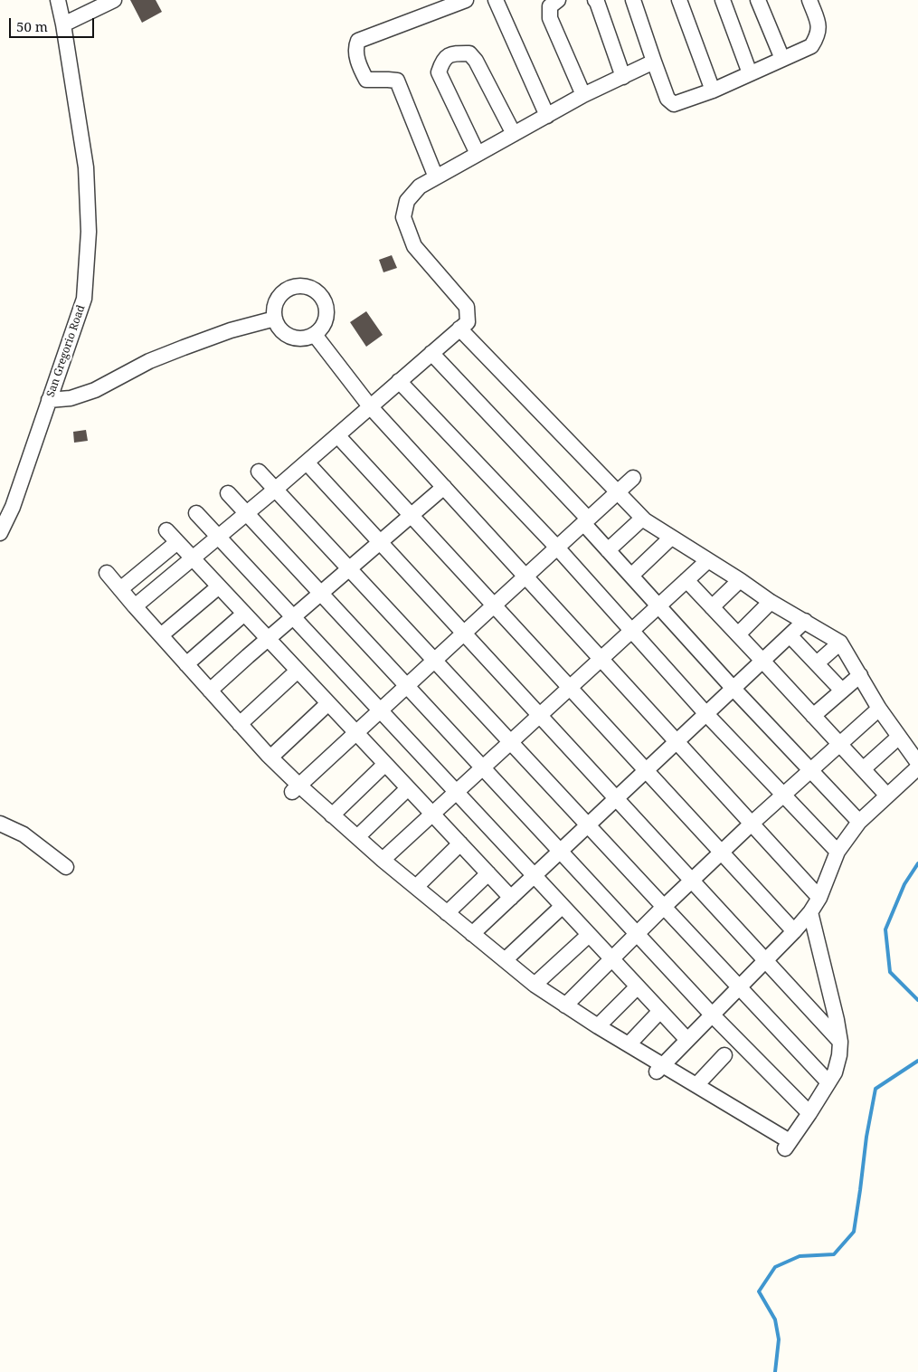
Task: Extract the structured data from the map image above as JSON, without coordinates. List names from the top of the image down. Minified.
{"streets":{"street":["San Gregorio Road"]},"scale_bar":"50 m"}
